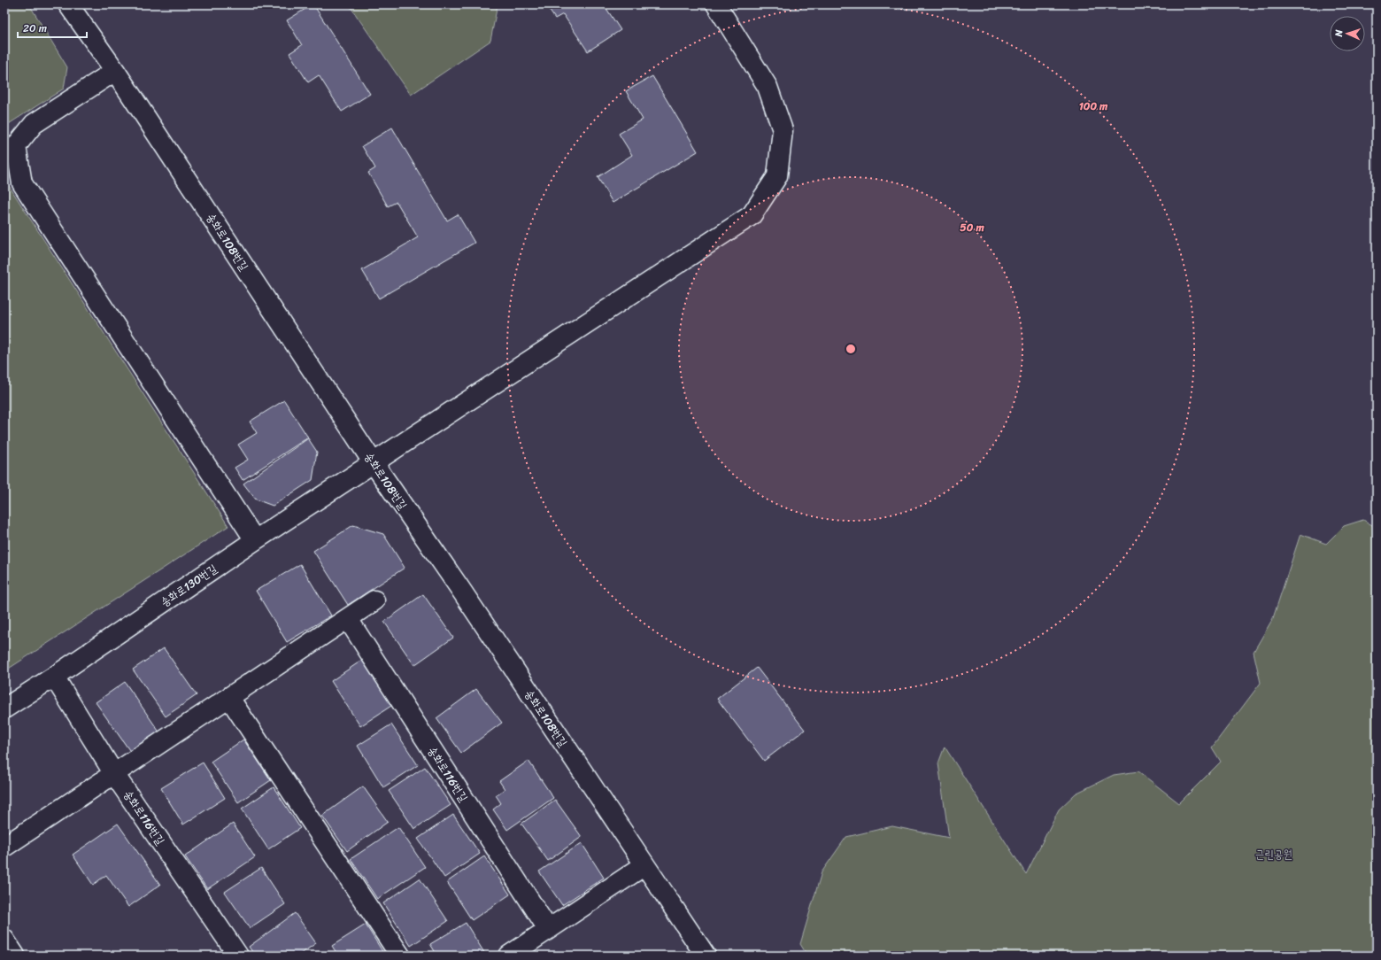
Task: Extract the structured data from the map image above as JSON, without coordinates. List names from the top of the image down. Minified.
{"streets":{"street":["송화로108번길","송화로130번길","송화로116번길"]},"crossings":[["송화로108번길","송화로130번길"],["송화로130번길","송화로116번길"]],"parks":["근린공원"],"scale_bar":"20 m","north":"left","rings":["100 m","50 m"]}
